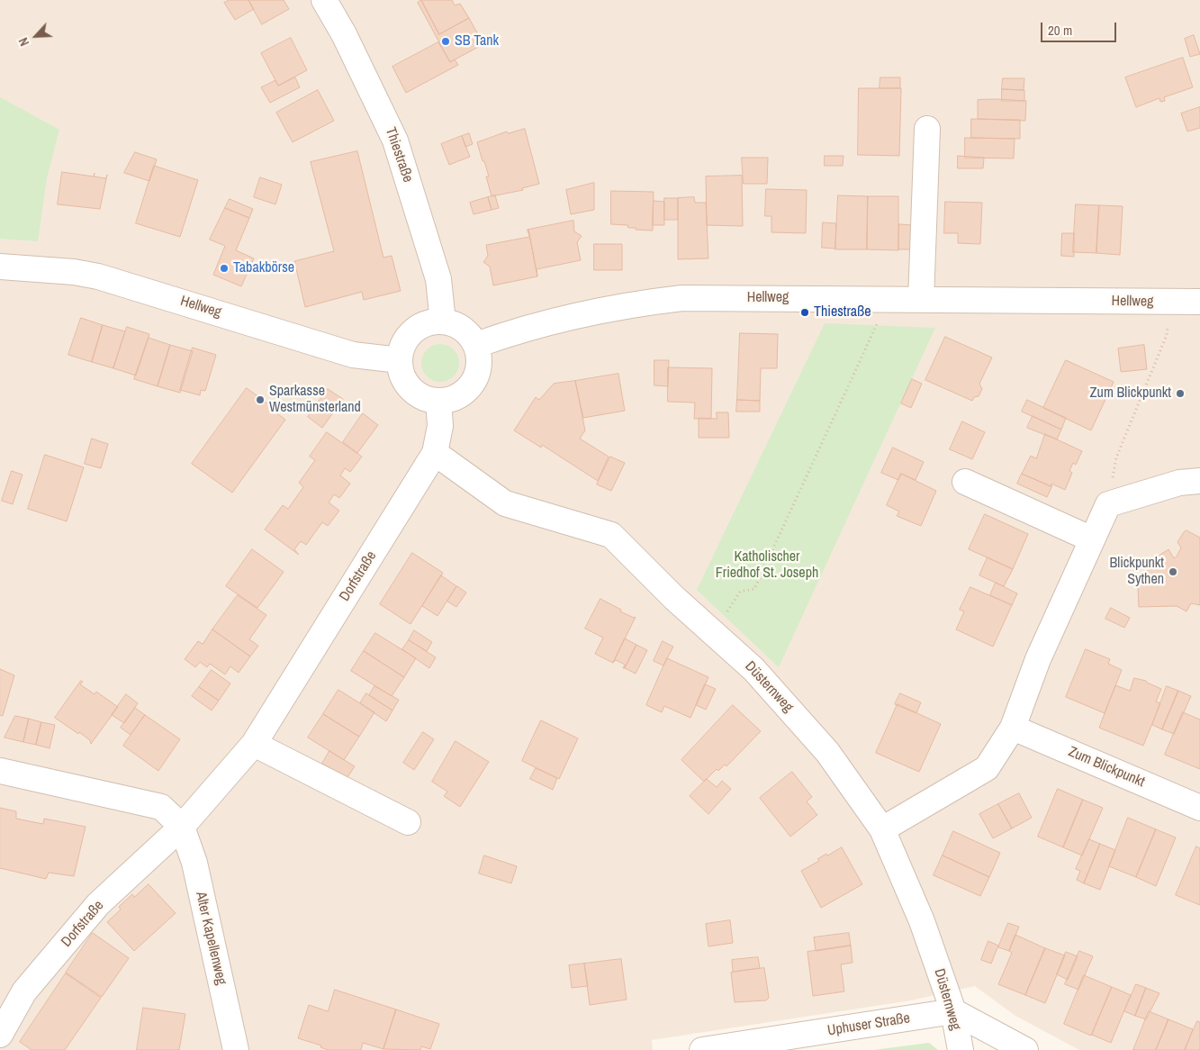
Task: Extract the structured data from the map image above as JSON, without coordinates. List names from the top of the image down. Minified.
{"streets":{"street":["Thiestraße","Hellweg","Dorfstraße","Düsternweg","Zum Blickpunkt","Alter Kapellenweg","Uphuser Straße"]},"crossings":[["Thiestraße","Hellweg"],["Thiestraße","Dorfstraße"],["Hellweg","Dorfstraße"],["Dorfstraße","Düsternweg"],["Dorfstraße","Alter Kapellenweg"],["Düsternweg","Uphuser Straße"]],"parks":["Katholischer Friedhof St. Joseph"],"places":["SB Tank","Tabakbörse","Thiestraße","Zum Blickpunkt","Sparkasse Westmünsterland","Blickpunkt Sythen"],"scale_bar":"20 m","north":"bottom left"}
